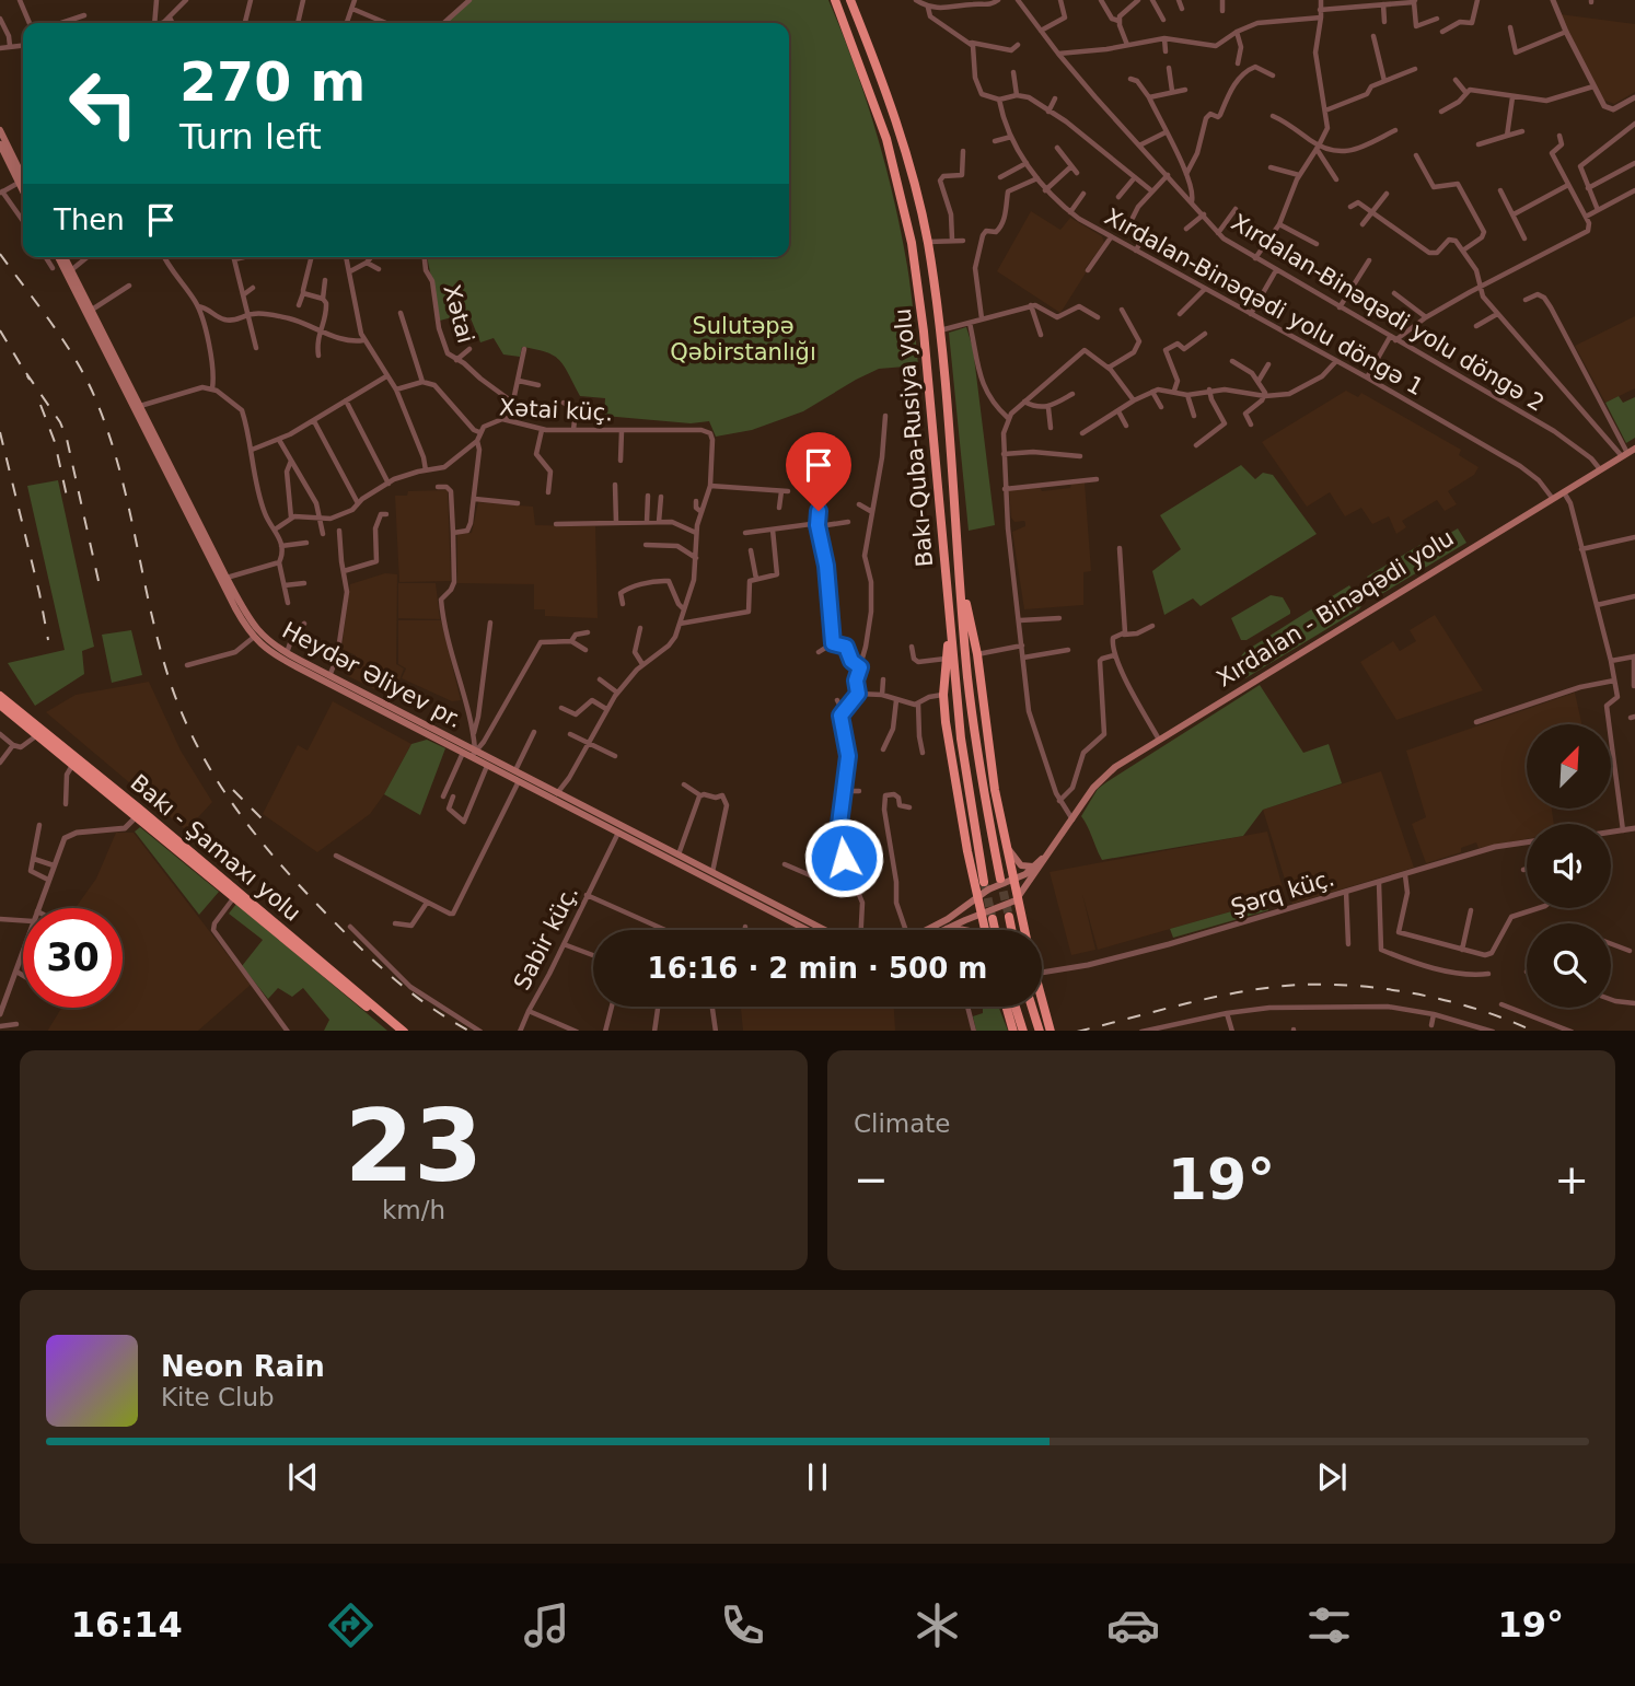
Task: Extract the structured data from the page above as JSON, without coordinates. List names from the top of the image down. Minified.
{"streets":{"highway":["Bakı-Quba-Rusiya yolu","Bakı - Şamaxı yolu"],"main road":["Xırdalan - Binəqədi yolu","Heydər Əliyev pr."],"street":["Xırdalan-Binəqədi yolu döngə 1","Xırdalan-Binəqədi yolu döngə 2","Xətai","Xətai küç.","Şərq küç.","Sabir küç."]},"crossings":[["Xırdalan-Binəqədi yolu döngə 1","Xırdalan - Binəqədi yolu"],["Xırdalan-Binəqədi yolu döngə 2","Xırdalan - Binəqədi yolu"],["Heydər Əliyev pr.","Sabir küç."]],"parks":["Sulutəpə Qəbirstanlığı"],"north":"top right","page":{"turn":["270 m","Turn left"],"then":"Then","limit":"30","trip":"16:16 · 2 min · 500 m","tile":[["23","km/h"],"Climate"],"heat":["−","19°","+"],"song":["Neon Rain","Kite Club"],"tabs":["16:14","19°"]}}
